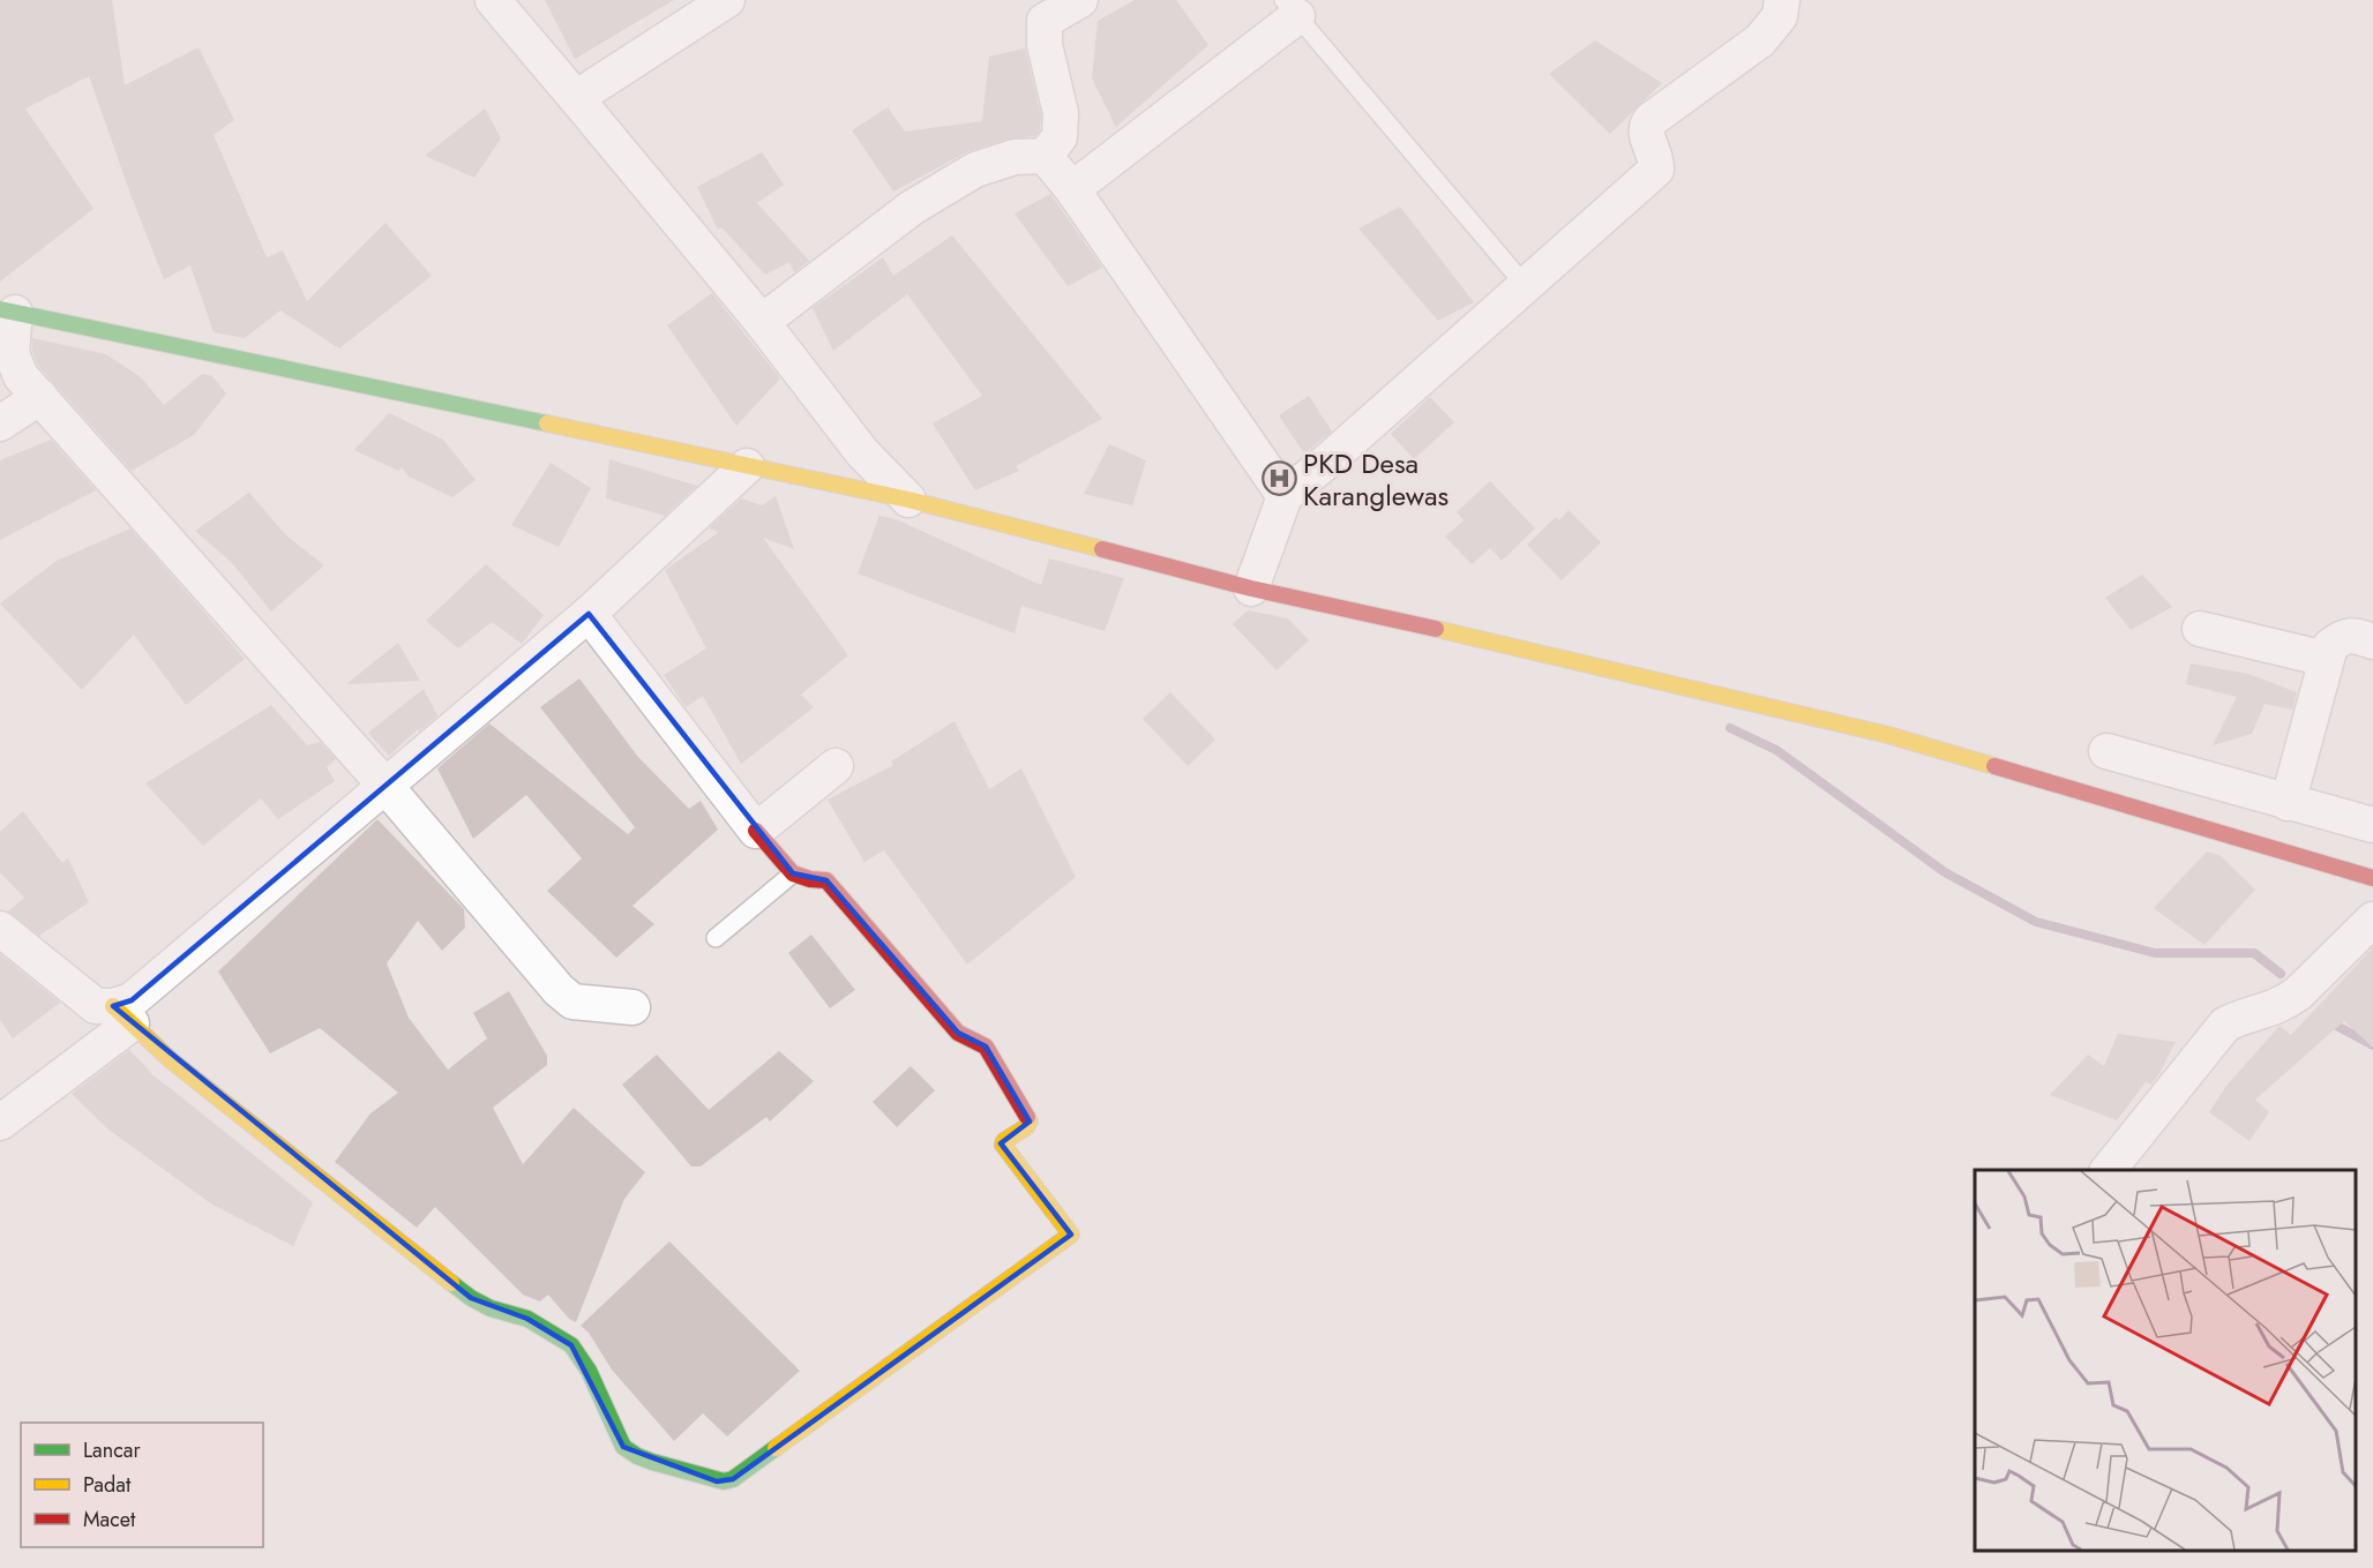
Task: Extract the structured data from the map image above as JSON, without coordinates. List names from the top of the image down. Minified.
{"places":{"hospital":["PKD Desa Karanglewas"]},"legend":["Lancar","Padat","Macet"]}
